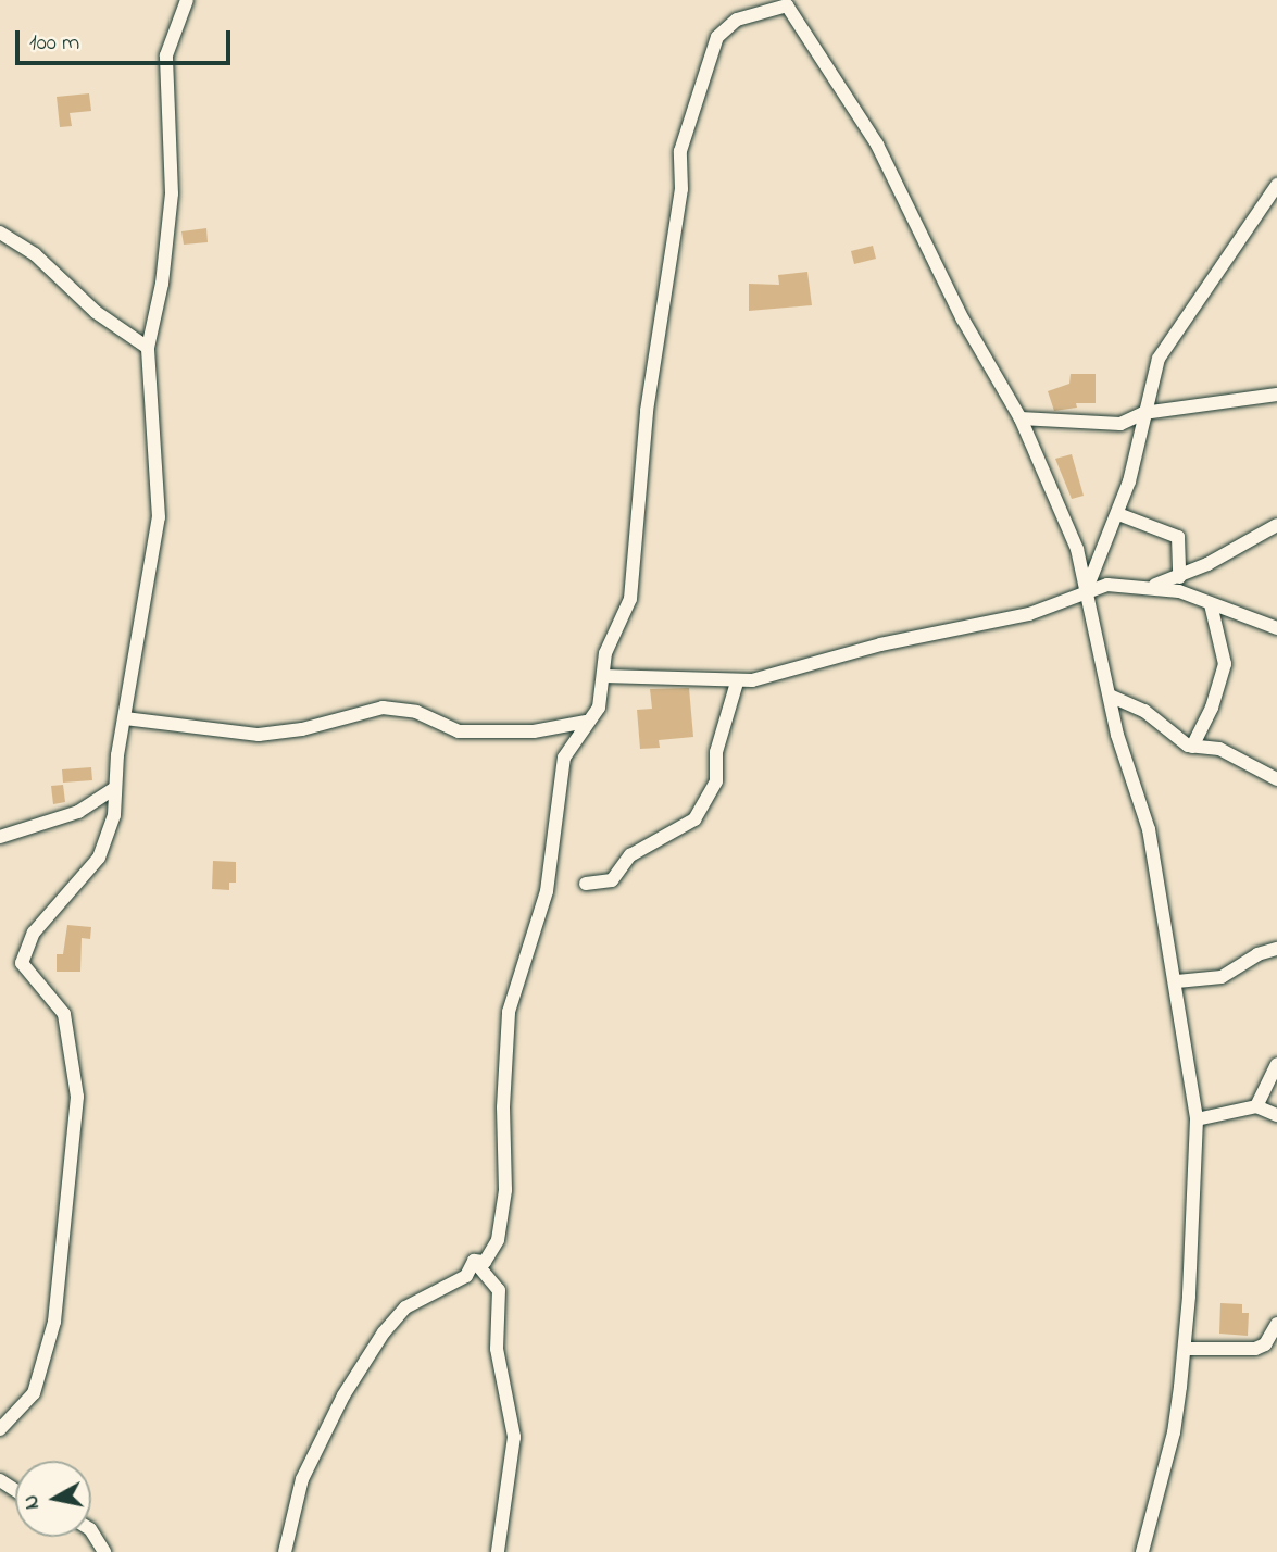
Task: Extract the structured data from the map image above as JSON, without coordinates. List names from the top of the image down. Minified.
{"scale_bar":"100 m","north":"left"}
